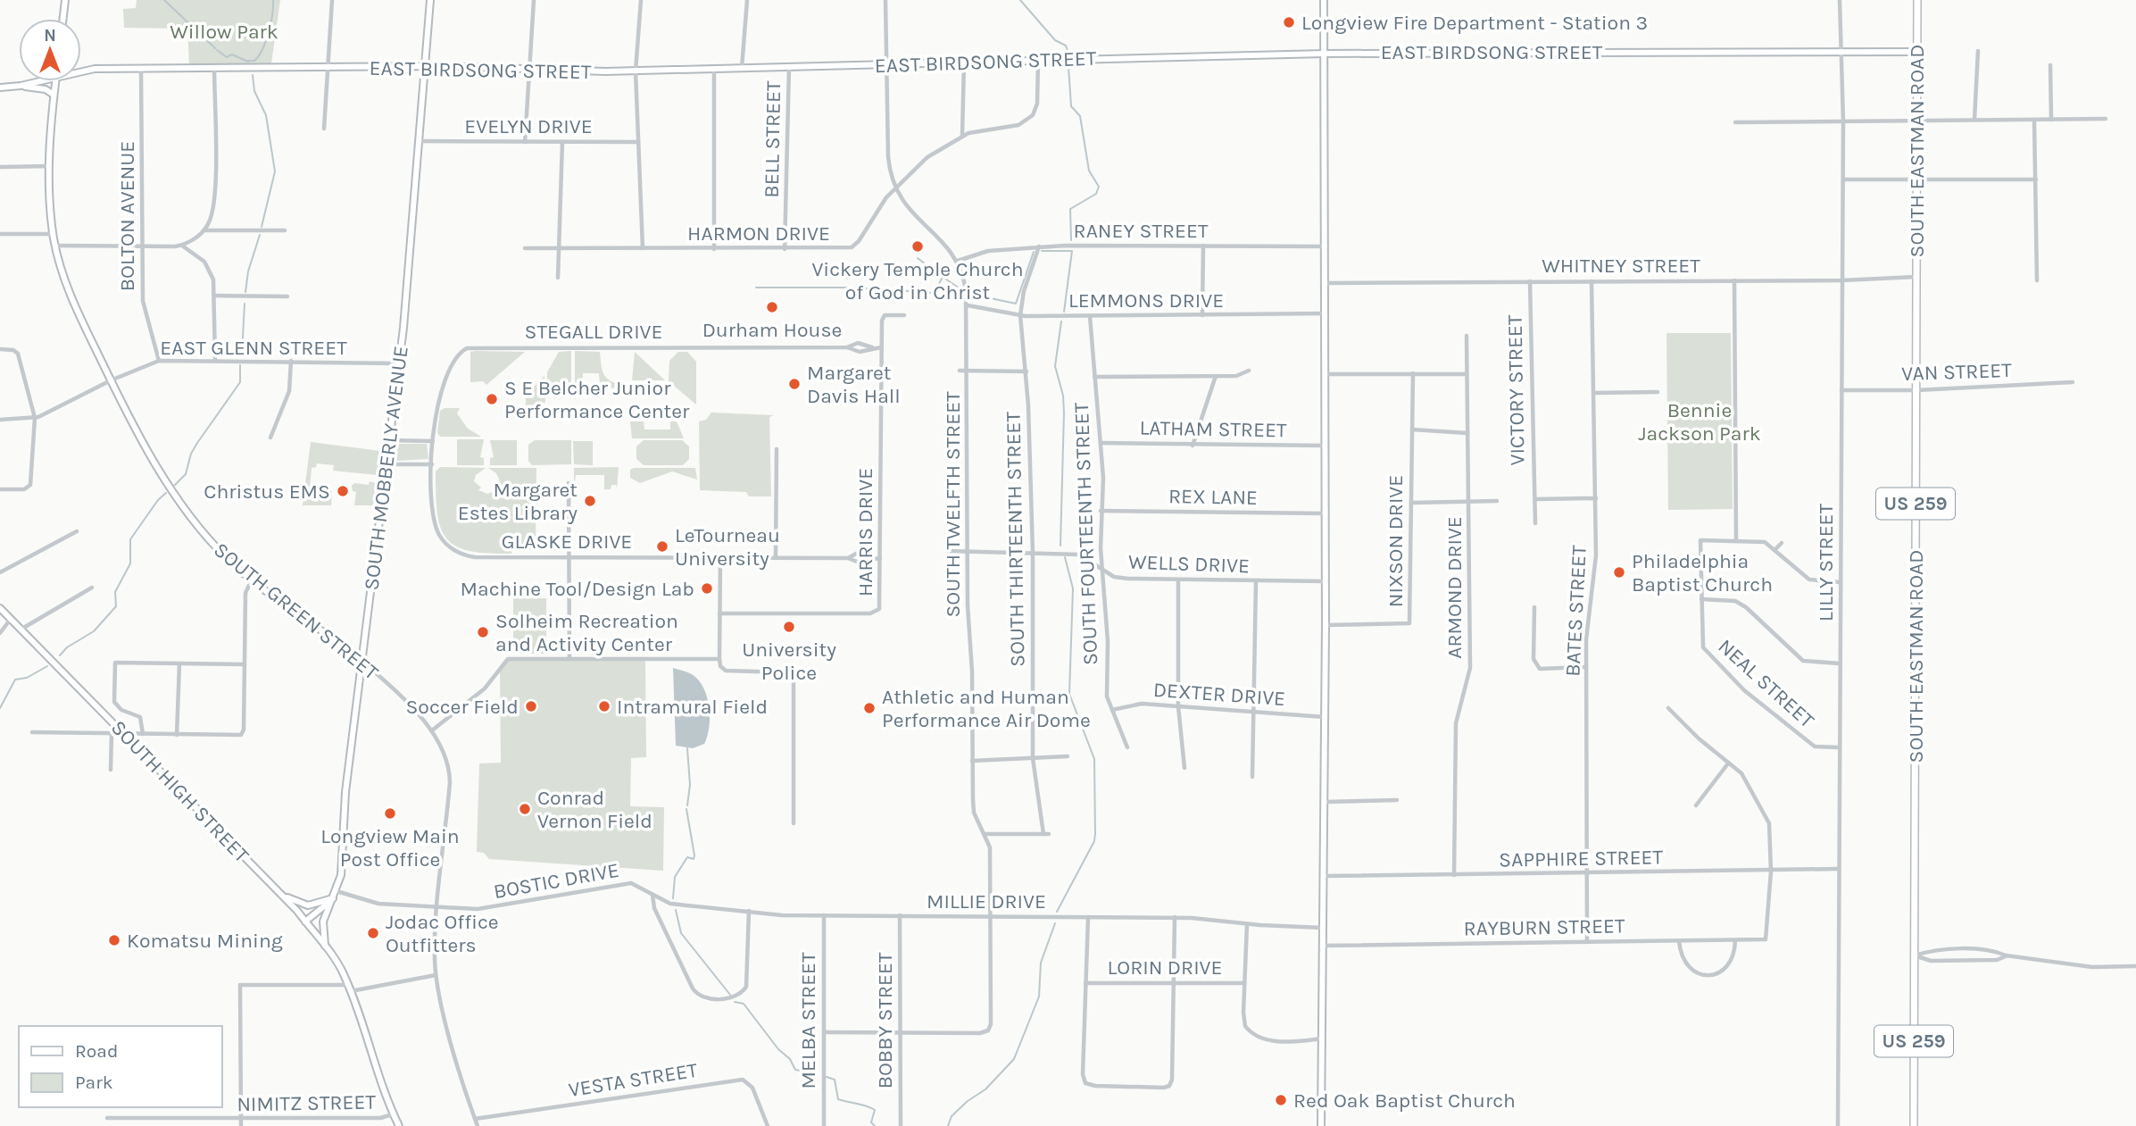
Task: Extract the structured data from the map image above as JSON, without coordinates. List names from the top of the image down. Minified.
{"streets":{"main road":["SOUTH EASTMAN ROAD","US 259"],"street":["EAST BIRDSONG STREET","EVELYN DRIVE","BELL STREET","BOLTON AVENUE","RANEY STREET","HARMON DRIVE","WHITNEY STREET","LEMMONS DRIVE","STEGALL DRIVE","EAST GLENN STREET","VAN STREET","VICTORY STREET","LATHAM STREET","SOUTH MOBBERLY AVENUE","REX LANE","SOUTH TWELFTH STREET","HARRIS DRIVE","SOUTH FOURTEENTH STREET","SOUTH THIRTEENTH STREET","GLASKE DRIVE","NIXSON DRIVE","LILLY STREET","WELLS DRIVE","ARMOND DRIVE","SOUTH GREEN STREET","BATES STREET","NEAL STREET","DEXTER DRIVE","SOUTH HIGH STREET","SAPPHIRE STREET","BOSTIC DRIVE","MILLIE DRIVE","RAYBURN STREET","LORIN DRIVE","MELBA STREET","BOBBY STREET","VESTA STREET","NIMITZ STREET"]},"crossings":[["EAST BIRDSONG STREET","BELL STREET"],["EAST BIRDSONG STREET","SOUTH EASTMAN ROAD"],["EAST BIRDSONG STREET","BOLTON AVENUE"],["EAST BIRDSONG STREET","HARMON DRIVE"],["EAST BIRDSONG STREET","SOUTH MOBBERLY AVENUE"],["EAST BIRDSONG STREET","SOUTH TWELFTH STREET"],["EAST BIRDSONG STREET","LILLY STREET"],["EVELYN DRIVE","SOUTH MOBBERLY AVENUE"],["BELL STREET","HARMON DRIVE"],["SOUTH EASTMAN ROAD","WHITNEY STREET"],["SOUTH EASTMAN ROAD","VAN STREET"],["BOLTON AVENUE","EAST GLENN STREET"],["RANEY STREET","SOUTH TWELFTH STREET"],["RANEY STREET","SOUTH THIRTEENTH STREET"],["HARMON DRIVE","SOUTH TWELFTH STREET"],["WHITNEY STREET","VICTORY STREET"],["WHITNEY STREET","LILLY STREET"],["WHITNEY STREET","BATES STREET"],["LEMMONS DRIVE","SOUTH TWELFTH STREET"],["LEMMONS DRIVE","SOUTH FOURTEENTH STREET"],["LEMMONS DRIVE","SOUTH THIRTEENTH STREET"],["STEGALL DRIVE","HARRIS DRIVE"],["STEGALL DRIVE","GLASKE DRIVE"],["EAST GLENN STREET","SOUTH MOBBERLY AVENUE"],["EAST GLENN STREET","SOUTH GREEN STREET"],["VAN STREET","LILLY STREET"],["LATHAM STREET","SOUTH FOURTEENTH STREET"],["SOUTH MOBBERLY AVENUE","SOUTH GREEN STREET"],["SOUTH MOBBERLY AVENUE","SOUTH HIGH STREET"],["SOUTH MOBBERLY AVENUE","BOSTIC DRIVE"],["REX LANE","SOUTH FOURTEENTH STREET"],["SOUTH TWELFTH STREET","SOUTH THIRTEENTH STREET"],["SOUTH TWELFTH STREET","WELLS DRIVE"],["SOUTH TWELFTH STREET","MILLIE DRIVE"],["SOUTH TWELFTH STREET","BOBBY STREET"],["HARRIS DRIVE","GLASKE DRIVE"],["SOUTH FOURTEENTH STREET","WELLS DRIVE"],["SOUTH FOURTEENTH STREET","DEXTER DRIVE"],["SOUTH THIRTEENTH STREET","WELLS DRIVE"],["LILLY STREET","NEAL STREET"],["LILLY STREET","SAPPHIRE STREET"],["ARMOND DRIVE","SAPPHIRE STREET"],["SOUTH GREEN STREET","BOSTIC DRIVE"],["SOUTH GREEN STREET","VESTA STREET"],["BATES STREET","SAPPHIRE STREET"],["BATES STREET","RAYBURN STREET"],["SOUTH HIGH STREET","NIMITZ STREET"],["SAPPHIRE STREET","RAYBURN STREET"],["BOSTIC DRIVE","MILLIE DRIVE"],["MILLIE DRIVE","MELBA STREET"],["MILLIE DRIVE","BOBBY STREET"]],"parks":["Willow Park","Bennie Jackson Park"],"places":["Longview Fire Department - Station 3","Vickery Temple Church of God in Christ","Durham House","Margaret Davis Hall","S E Belcher Junior Performance Center","Christus EMS","Margaret Estes Library","LeTourneau University","Philadelphia Baptist Church","Machine Tool/Design Lab","University Police","Solheim Recreation and Activity Center","Soccer Field","Intramural Field","Athletic and Human Performance Air Dome","Conrad Vernon Field","Longview Main Post Office","Jodac Office Outfitters","Komatsu Mining","Red Oak Baptist Church"],"legend":["Road","Park"],"north":"top"}
